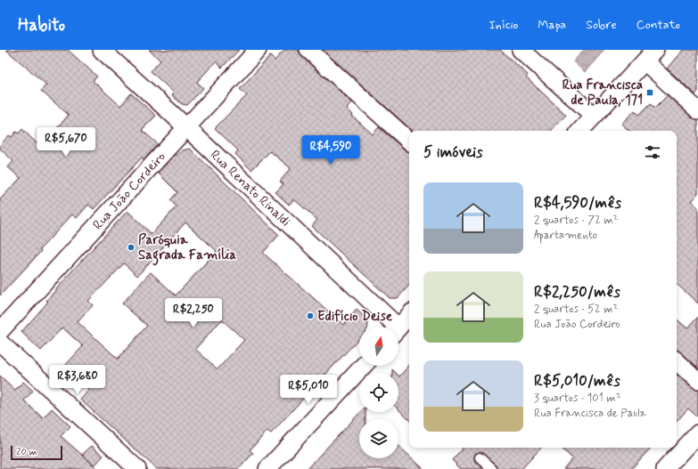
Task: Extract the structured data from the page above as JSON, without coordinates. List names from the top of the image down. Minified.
{"streets":{"street":["Rua Renato Rinaldi","Rua João Cordeiro"]},"crossings":[["Rua Renato Rinaldi","Rua João Cordeiro"]],"places":{"transit":["Rua Francisca de Paula, 171"],"other":["Paróquia Sagrada Família","Edifício Deise"]},"scale_bar":"20 m","north":"top","page":{"header":"Habito","nav":["Início","Mapa","Sobre","Contato"],"price":["R$5,670","R$4,590","R$2,250","R$3,680","R$5,010"],"heading":"5 imóveis","list":[{"name":"R$4,590/mês","note":"2 quartos · 72 m² · Apartamento"},{"name":"R$2,250/mês","note":"2 quartos · 52 m² · Rua João Cordeiro"},{"name":"R$5,010/mês","note":"3 quartos · 101 m² · Rua Francisca de Paula"}],"scale":"20 m"}}
